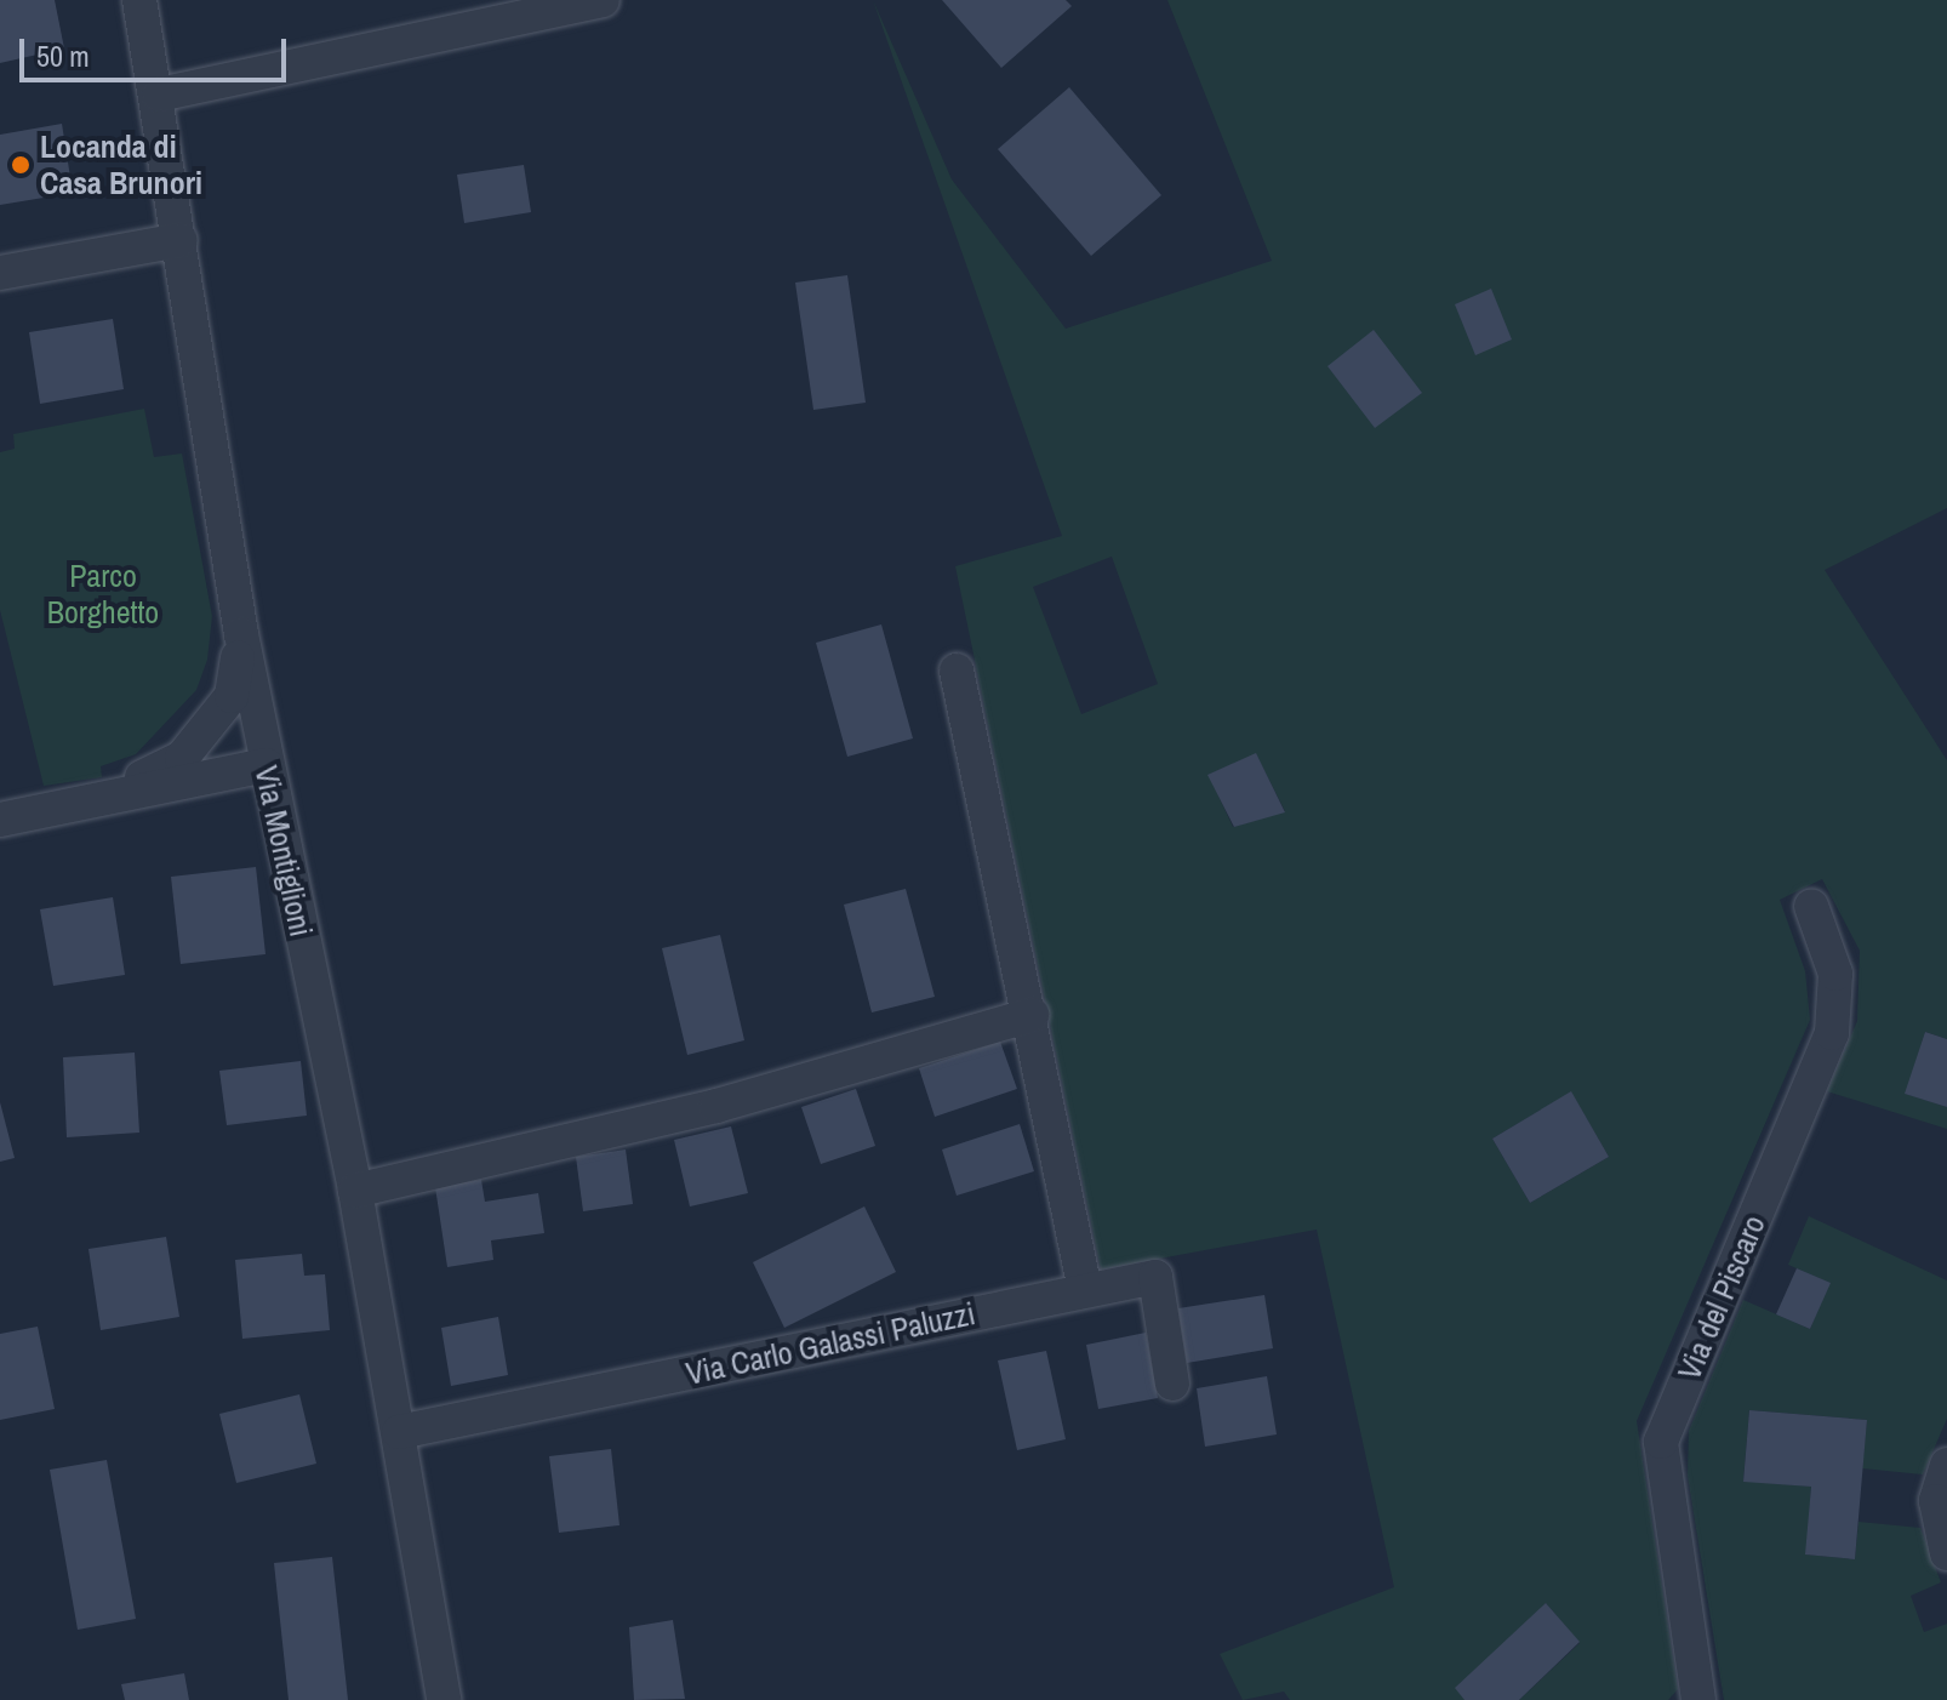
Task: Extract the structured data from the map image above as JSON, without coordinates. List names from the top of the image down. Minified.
{"streets":{"street":["Via Montiglioni","Via del Piscaro","Via Carlo Galassi Paluzzi"]},"crossings":[["Via Montiglioni","Via Carlo Galassi Paluzzi"]],"parks":["Parco Borghetto"],"places":["Locanda di Casa Brunori"],"scale_bar":"50 m"}
